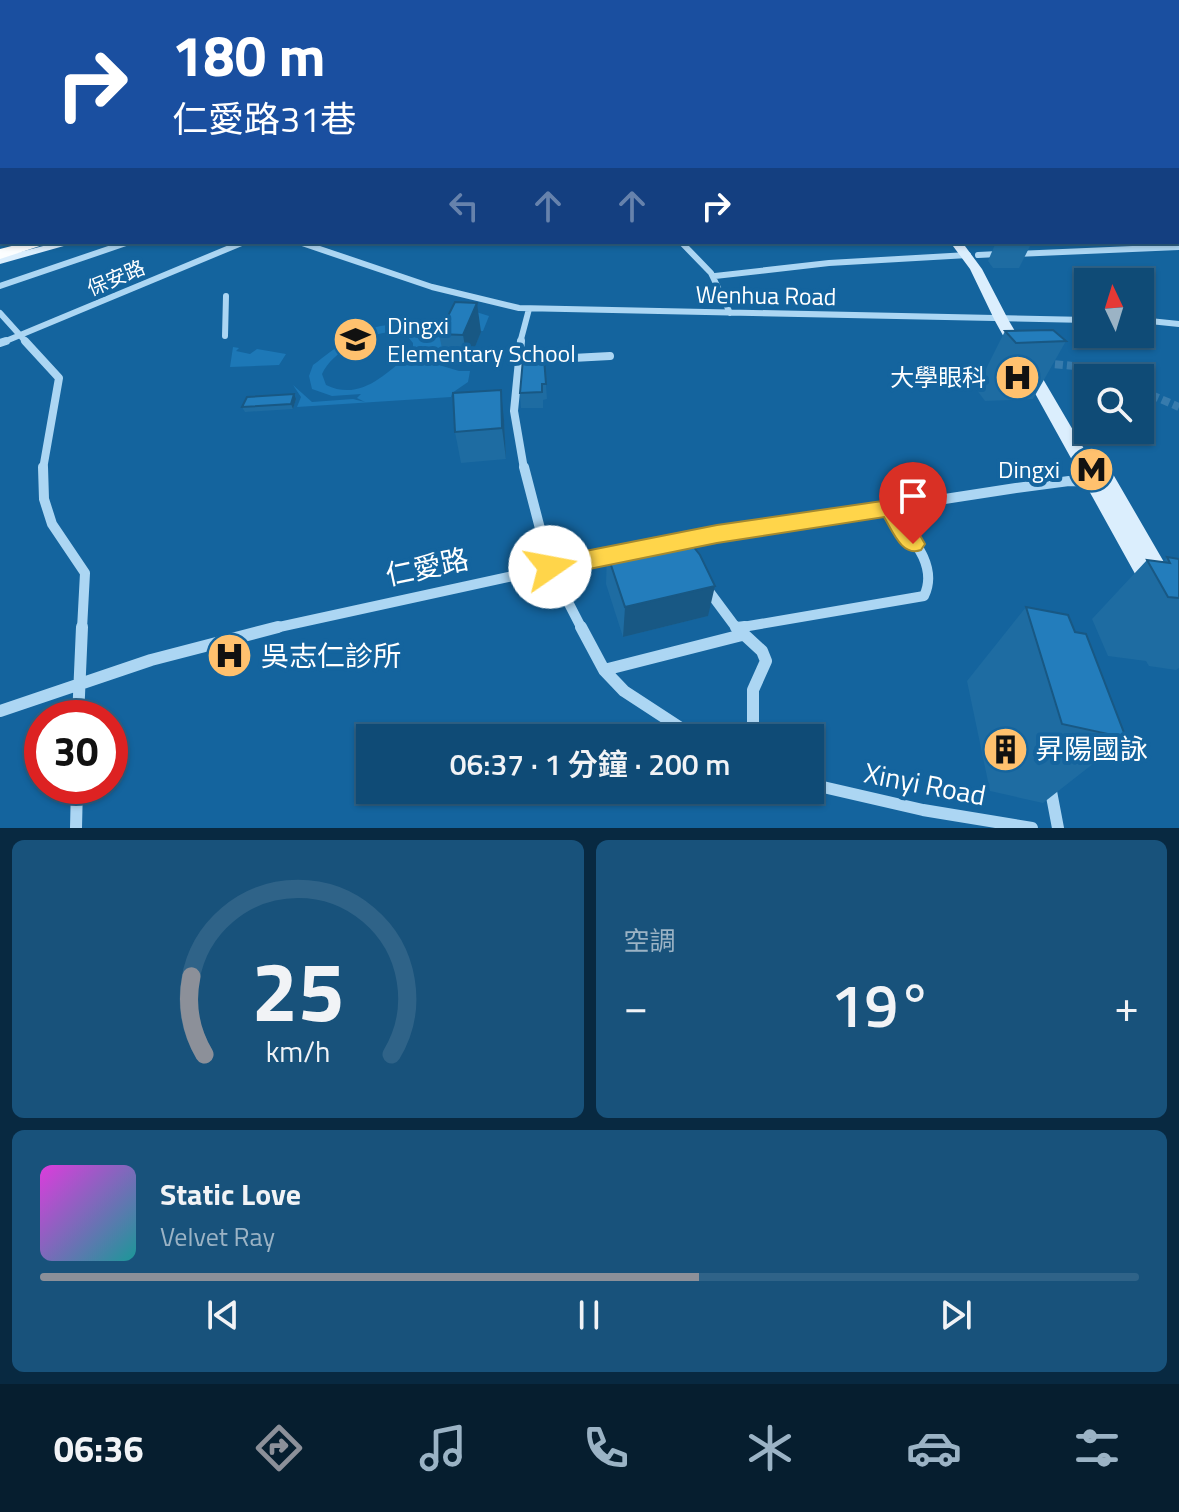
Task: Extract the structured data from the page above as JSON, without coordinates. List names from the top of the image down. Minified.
{"streets":{"street":["保安路","Wenhua Road","仁愛路","Xinyi Road"]},"places":{"school or university":["Dingxi Elementary School"],"hospital":["大學眼科","吳志仁診所"],"metro station":["Dingxi"],"building":["昇陽國詠"]},"north":"top","page":{"turn":["180 m","仁愛路31巷"],"limit":"30","trip":"06:37 · 1 分鐘 · 200 m","tile":"空調","heat":["−","19°","+"],"song":["Static Love","Velvet Ray"],"tabs":"06:36","gauge":["25","km/h"]}}
